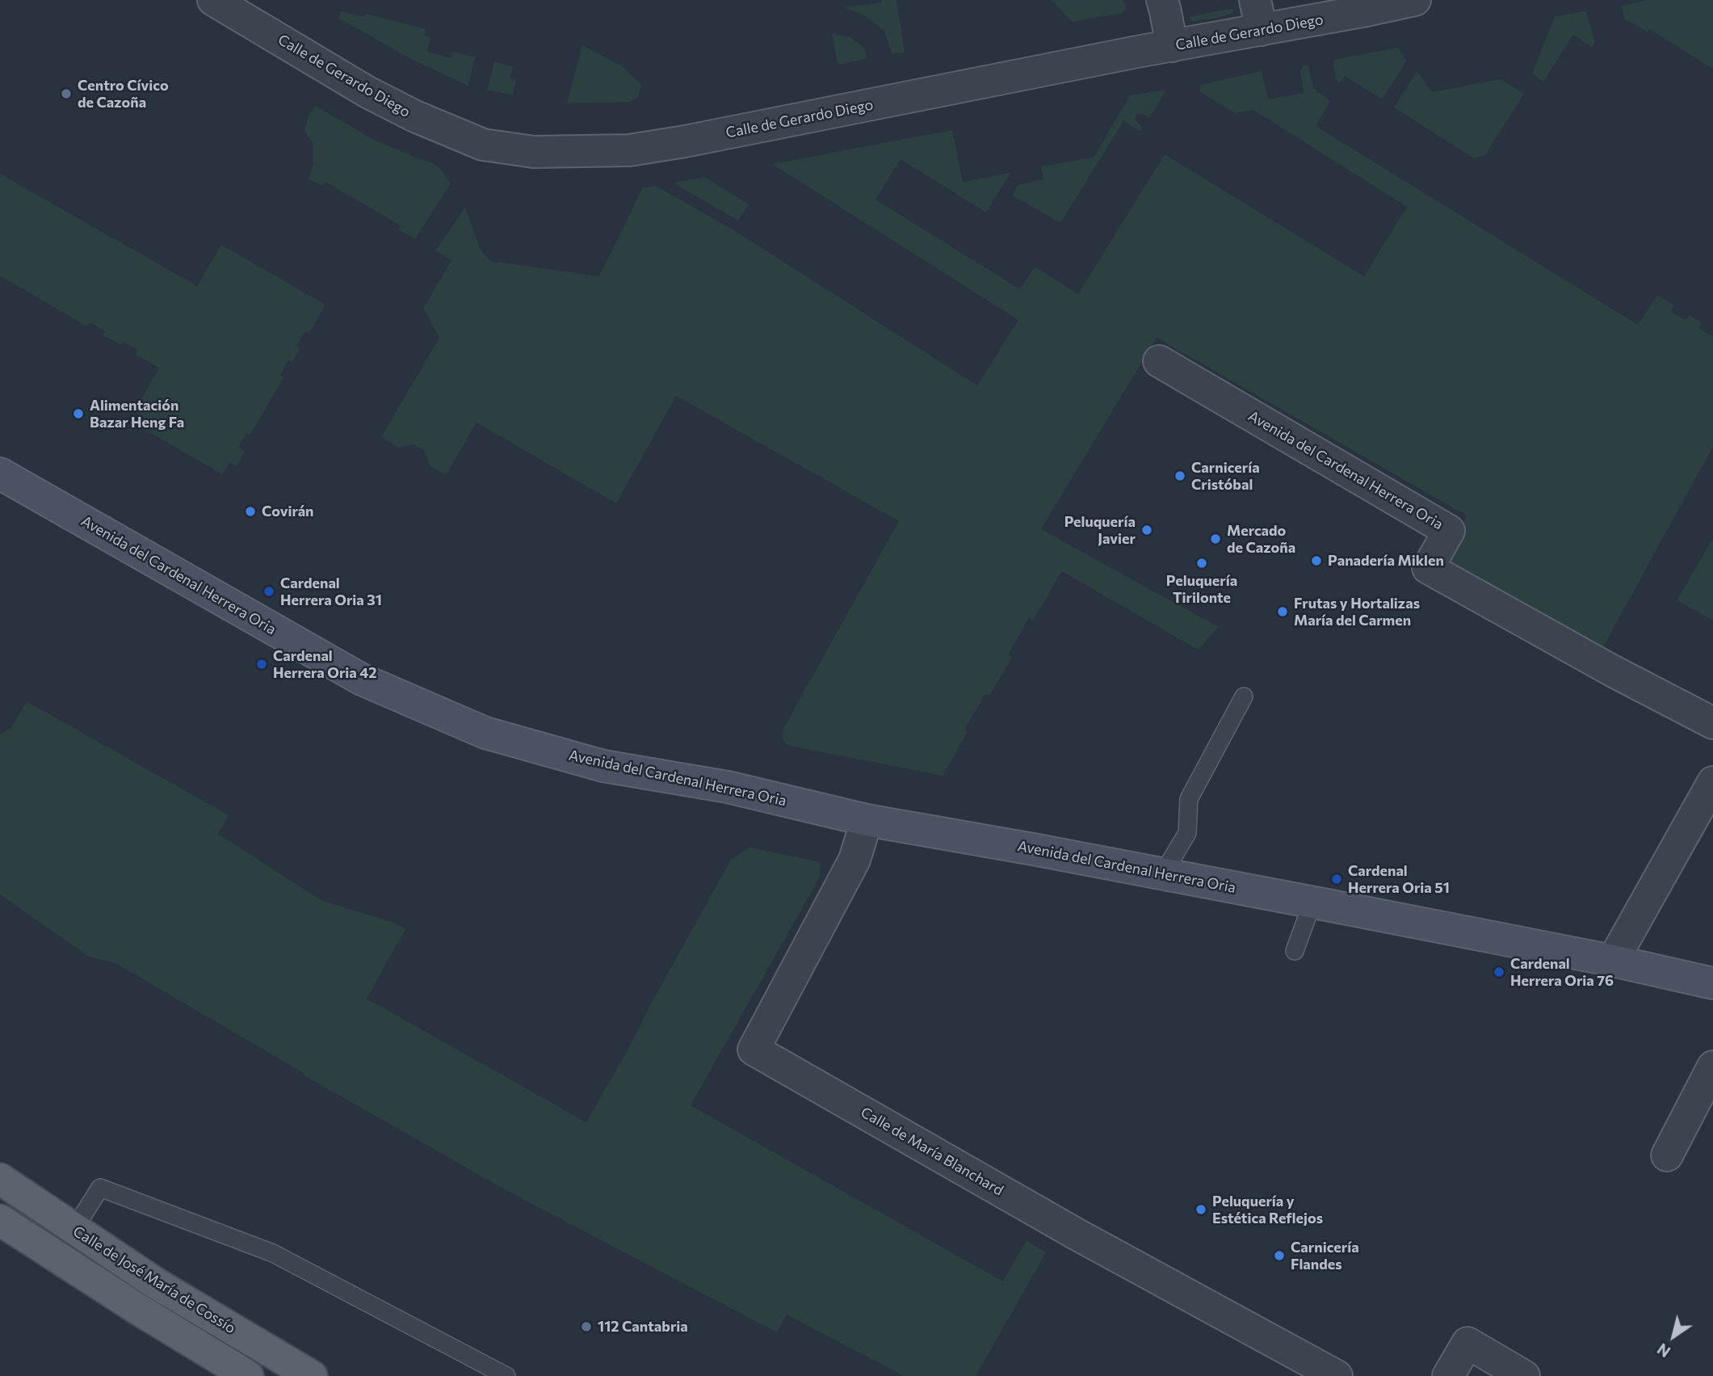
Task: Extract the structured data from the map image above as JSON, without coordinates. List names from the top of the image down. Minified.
{"streets":{"main road":["Avenida del Cardenal Herrera Oria","Calle de José María de Cossío"],"street":["Calle de Gerardo Diego","Calle de María Blanchard"]},"crossings":[["Avenida del Cardenal Herrera Oria","Calle de María Blanchard"]],"places":["Centro Cívico de Cazoña","Alimentación Bazar Heng Fa","Carnicería Cristóbal","Covirán","Peluquería Javier","Mercado de Cazoña","Panadería Miklen","Peluquería Tirilonte","Cardenal Herrera Oria 31","Frutas y Hortalizas María del Carmen","Cardenal Herrera Oria 42","Cardenal Herrera Oria 51","Cardenal Herrera Oria 76","Peluquería y Estética Reflejos","Carnicería Flandes","112 Cantabria"],"north":"bottom left"}
